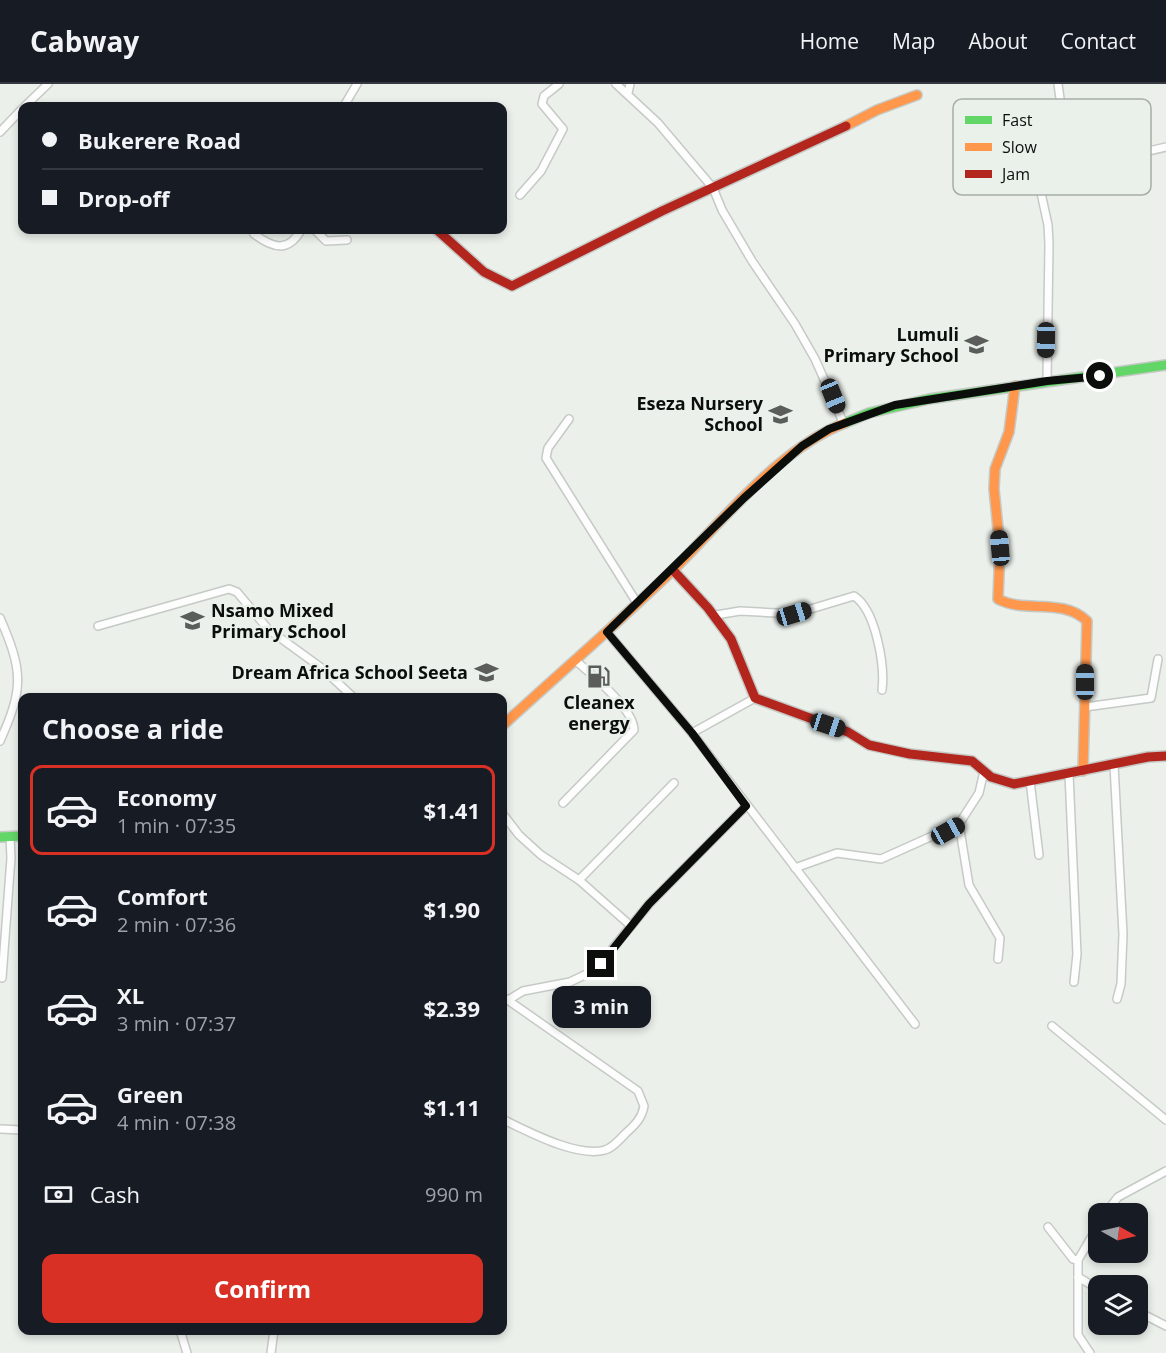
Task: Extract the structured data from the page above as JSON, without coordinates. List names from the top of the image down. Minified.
{"places":{"school or university":["Lumuli Primary School","Eseza Nursery School","Nsamo Mixed Primary School","Dream Africa School Seeta"],"fuel station":["Cleanex energy"]},"legend":["Fast","Slow","Jam"],"north":"right","page":{"header":"Cabway","nav":["Home","Map","About","Contact"],"banner":["Bukerere Road","Drop-off"],"heading":"Choose a ride","list":[{"name":"Economy","note":"1 min · 07:35","value":"$1.41"},{"name":"Comfort","note":"2 min · 07:36","value":"$1.90"},{"name":"XL","note":"3 min · 07:37","value":"$2.39"},{"name":"Green","note":"4 min · 07:38","value":"$1.11"}],"bubble":"3 min","pay":["Cash","990 m"],"buttons":"Confirm"}}
